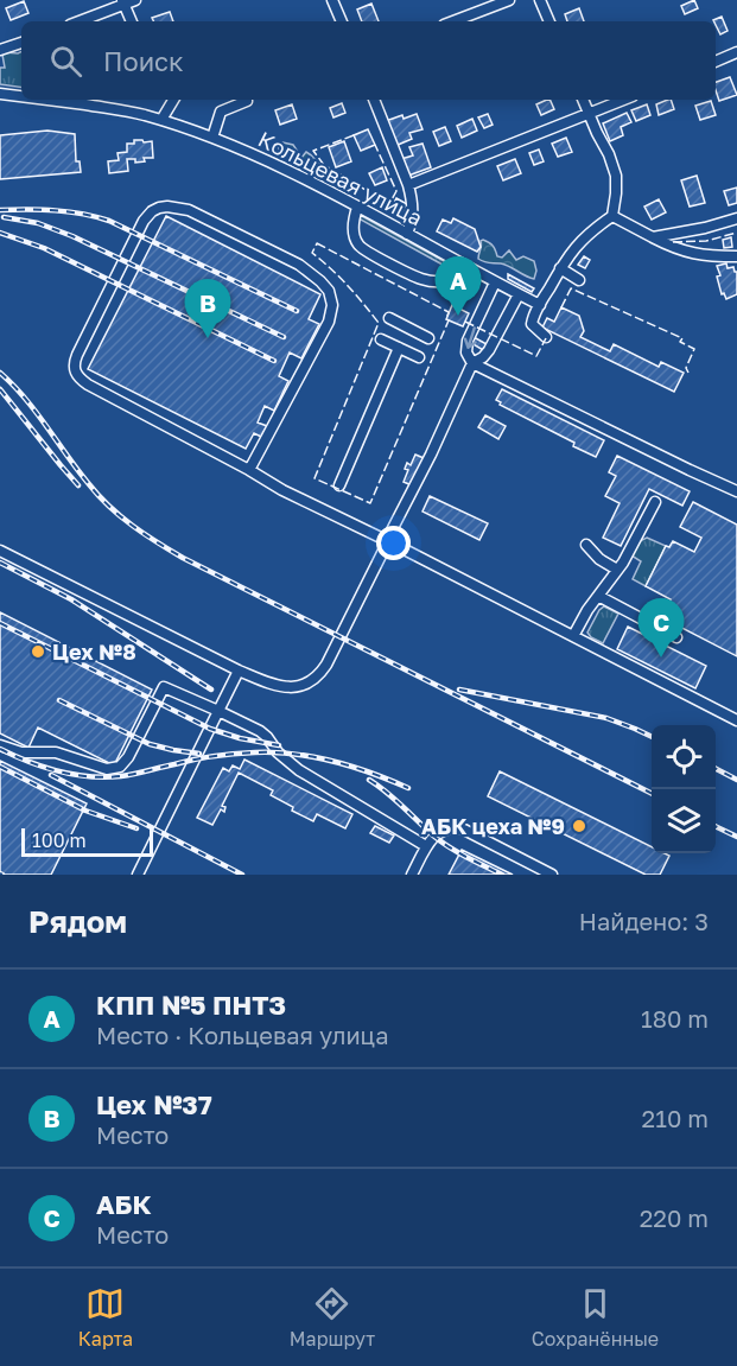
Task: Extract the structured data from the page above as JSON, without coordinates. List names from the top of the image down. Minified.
{"streets":{"street":["Кольцевая улица"]},"places":["Цех №8","АБК цеха №9"],"scale_bar":"100 m","page":{"search":"Поиск","pins":["A","B","C"],"scale":"100 m","heading":["Рядом","Найдено: 3"],"list":[{"mark":"A","name":"КПП №5 ПНТЗ","note":"Место · Кольцевая улица","value":"180 m"},{"mark":"B","name":"Цех №37","note":"Место","value":"210 m"},{"mark":"C","name":"АБК","note":"Место","value":"220 m"}],"nav":["Карта","Маршрут","Сохранённые"]}}
